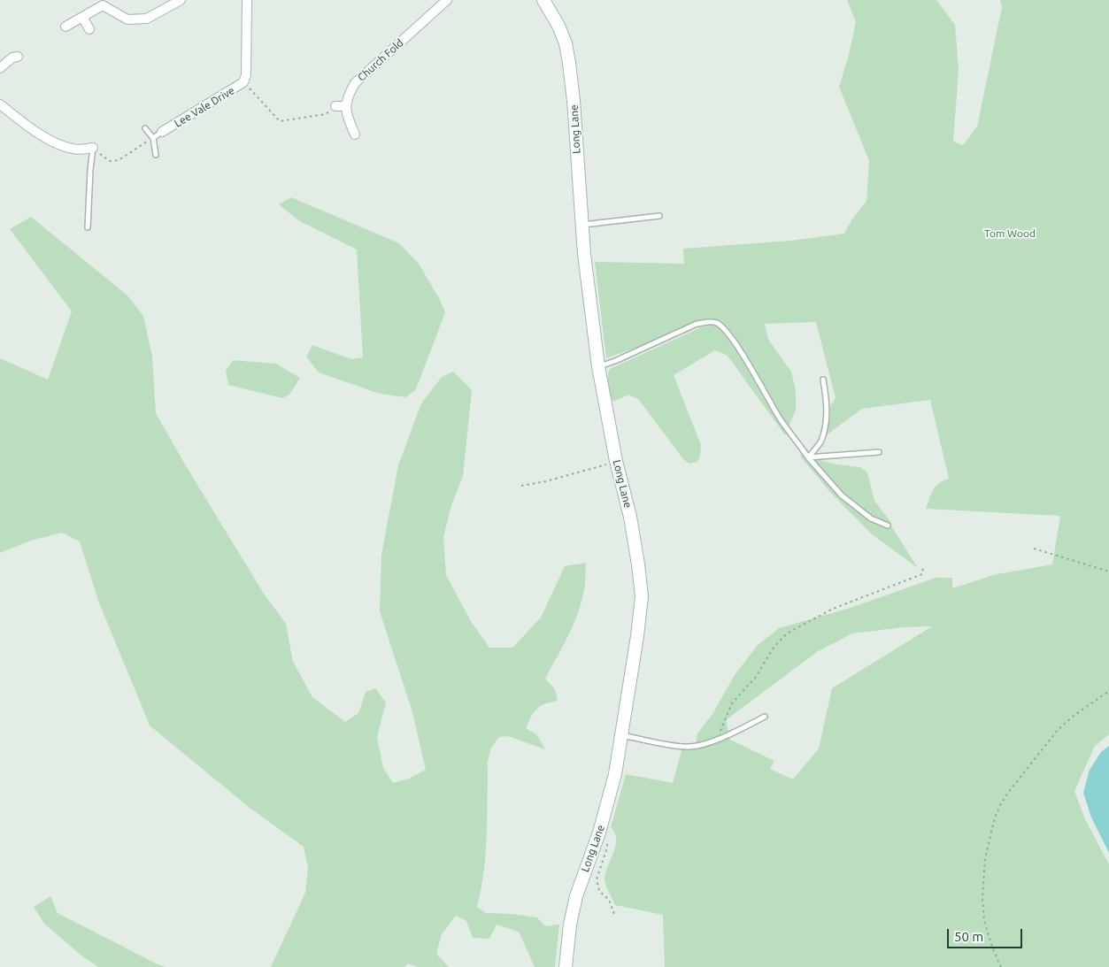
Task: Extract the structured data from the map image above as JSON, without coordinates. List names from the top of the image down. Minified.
{"streets":{"street":["Church Fold","Lee Vale Drive","Long Lane"]},"parks":["Tom Wood"],"scale_bar":"50 m"}
